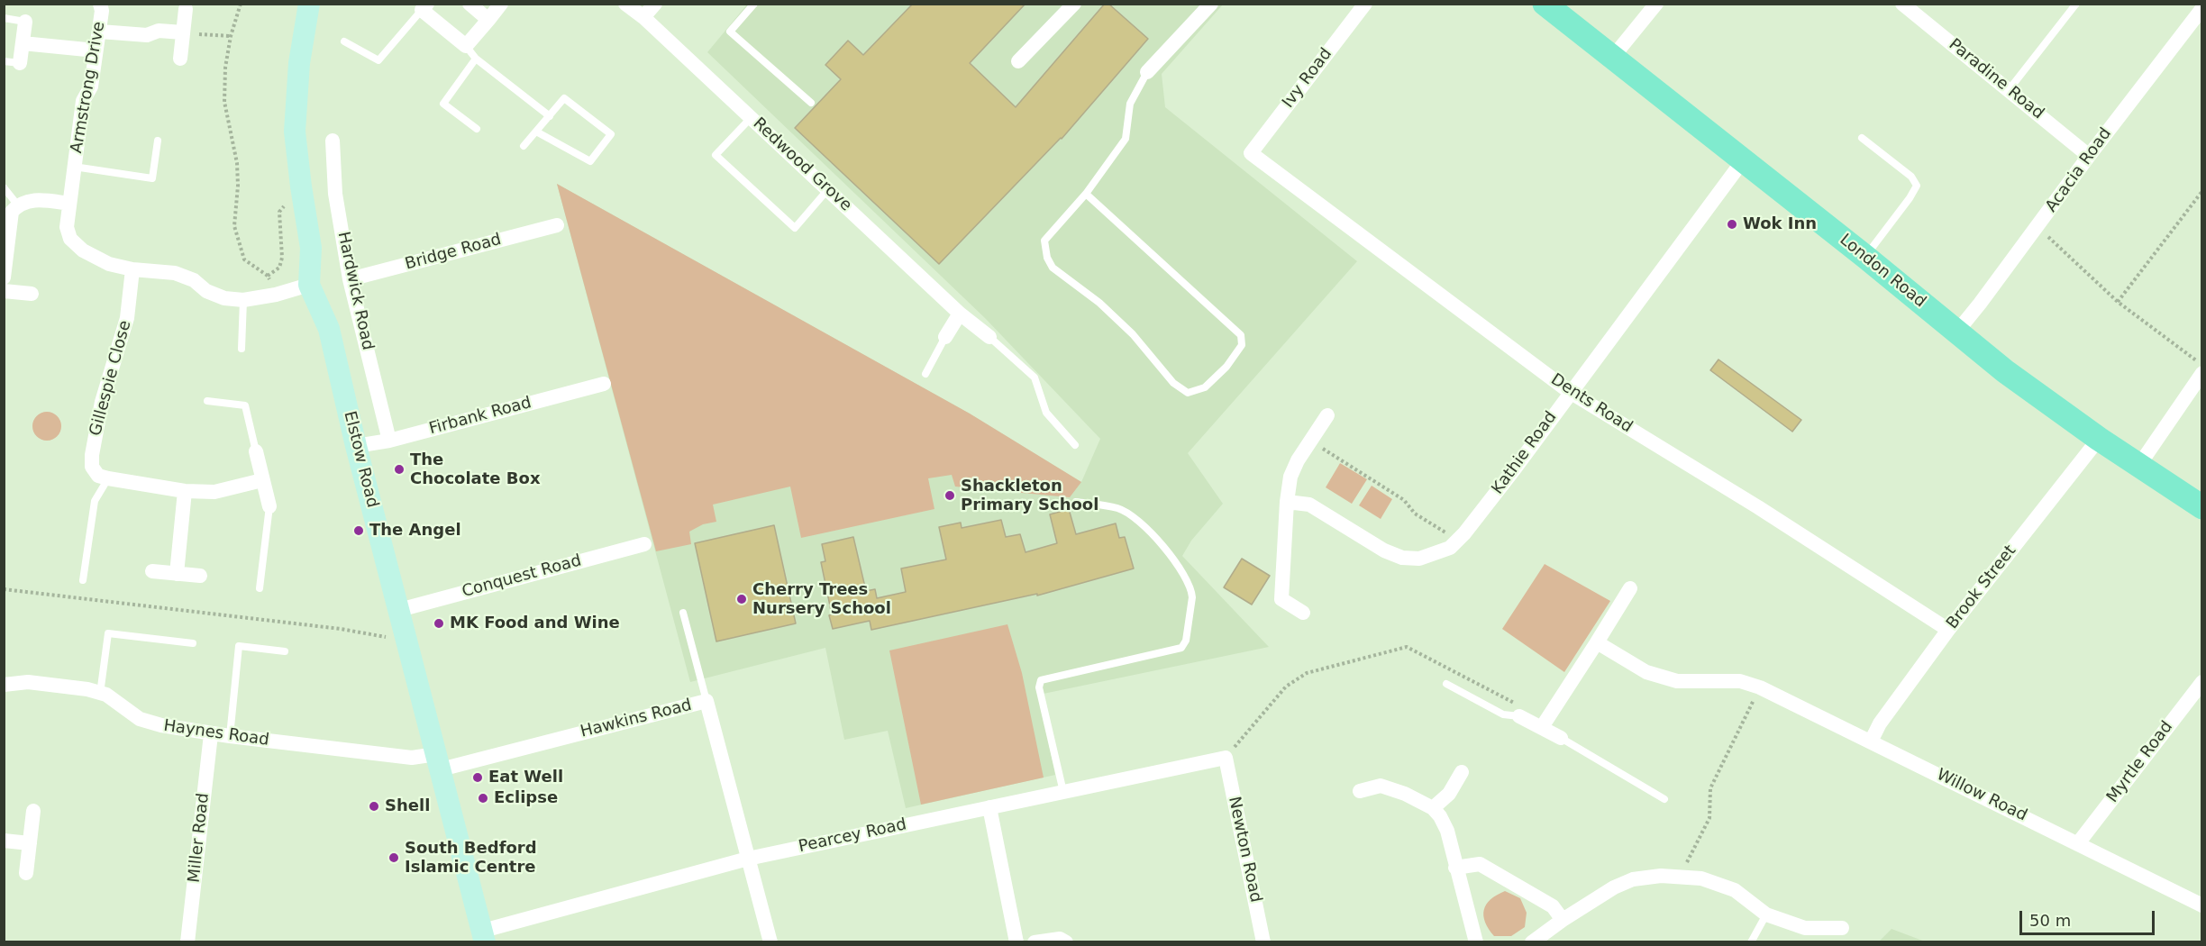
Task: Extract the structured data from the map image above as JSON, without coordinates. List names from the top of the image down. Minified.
{"streets":{"main road":["London Road"],"street":["Ivy Road","Paradine Road","Armstrong Drive","Redwood Grove","Acacia Road","Bridge Road","Hardwick Road","Gillespie Close","Dents Road","Firbank Road","Kathie Road","Elstow Road","Conquest Road","Brook Street","Hawkins Road","Haynes Road","Myrtle Road","Willow Road","Pearcey Road","Miller Road","Newton Road"]},"crossings":[["Ivy Road","Dents Road"],["Paradine Road","Acacia Road"],["Armstrong Drive","Gillespie Close"],["Armstrong Drive","Elstow Road"],["Acacia Road","London Road"],["Bridge Road","Hardwick Road"],["London Road","Kathie Road"],["London Road","Brook Street"],["Hardwick Road","Firbank Road"],["Dents Road","Kathie Road"],["Dents Road","Brook Street"],["Firbank Road","Elstow Road"],["Elstow Road","Conquest Road"],["Elstow Road","Hawkins Road"],["Elstow Road","Haynes Road"],["Elstow Road","Pearcey Road"],["Brook Street","Willow Road"],["Hawkins Road","Haynes Road"],["Hawkins Road","Pearcey Road"],["Haynes Road","Miller Road"],["Myrtle Road","Willow Road"],["Pearcey Road","Newton Road"]],"places":["Wok Inn","The Chocolate Box","Shackleton Primary School","The Angel","Cherry Trees Nursery School","MK Food and Wine","Eat Well","Eclipse","Shell","South Bedford Islamic Centre"],"scale_bar":"50 m"}
